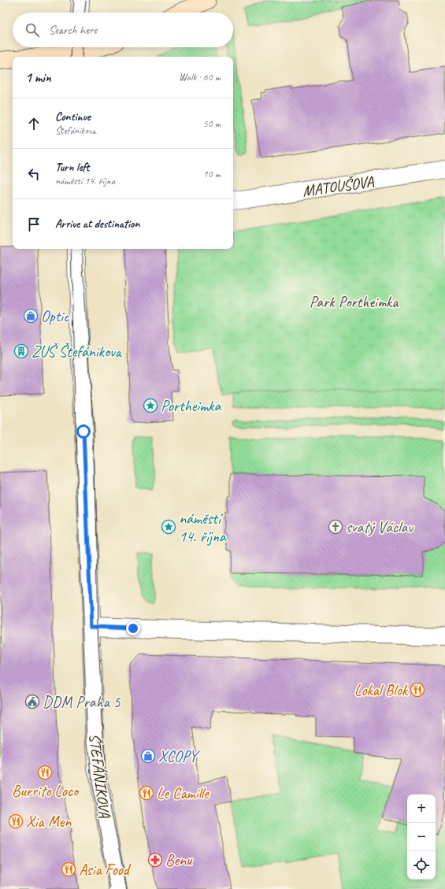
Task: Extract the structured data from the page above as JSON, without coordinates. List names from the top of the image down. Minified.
{"streets":{"street":["MATOUŠOVA","ŠTEFÁNIKOVA"]},"parks":["Park Portheimka"],"places":{"shop":["Optic","XCOPY"],"building":["ZUŠ Štefánikova"],"place":["Portheimka","náměstí 14. října"],"church":["svatý Václav"],"restaurant":["Lokal Blok","Burrito Loco","Le Camille","Xia Men","Asia Food"],"public building":["DDM Praha 5"],"pharmacy":["Benu"]},"page":{"search":"Search here","heading":["1 min","Walk · 60 m"],"list":[["Continue","Štefánikova","50 m"],["Turn left","náměstí 14. října","10 m"],"Arrive at destination"],"map_buttons":["+","−"]}}
